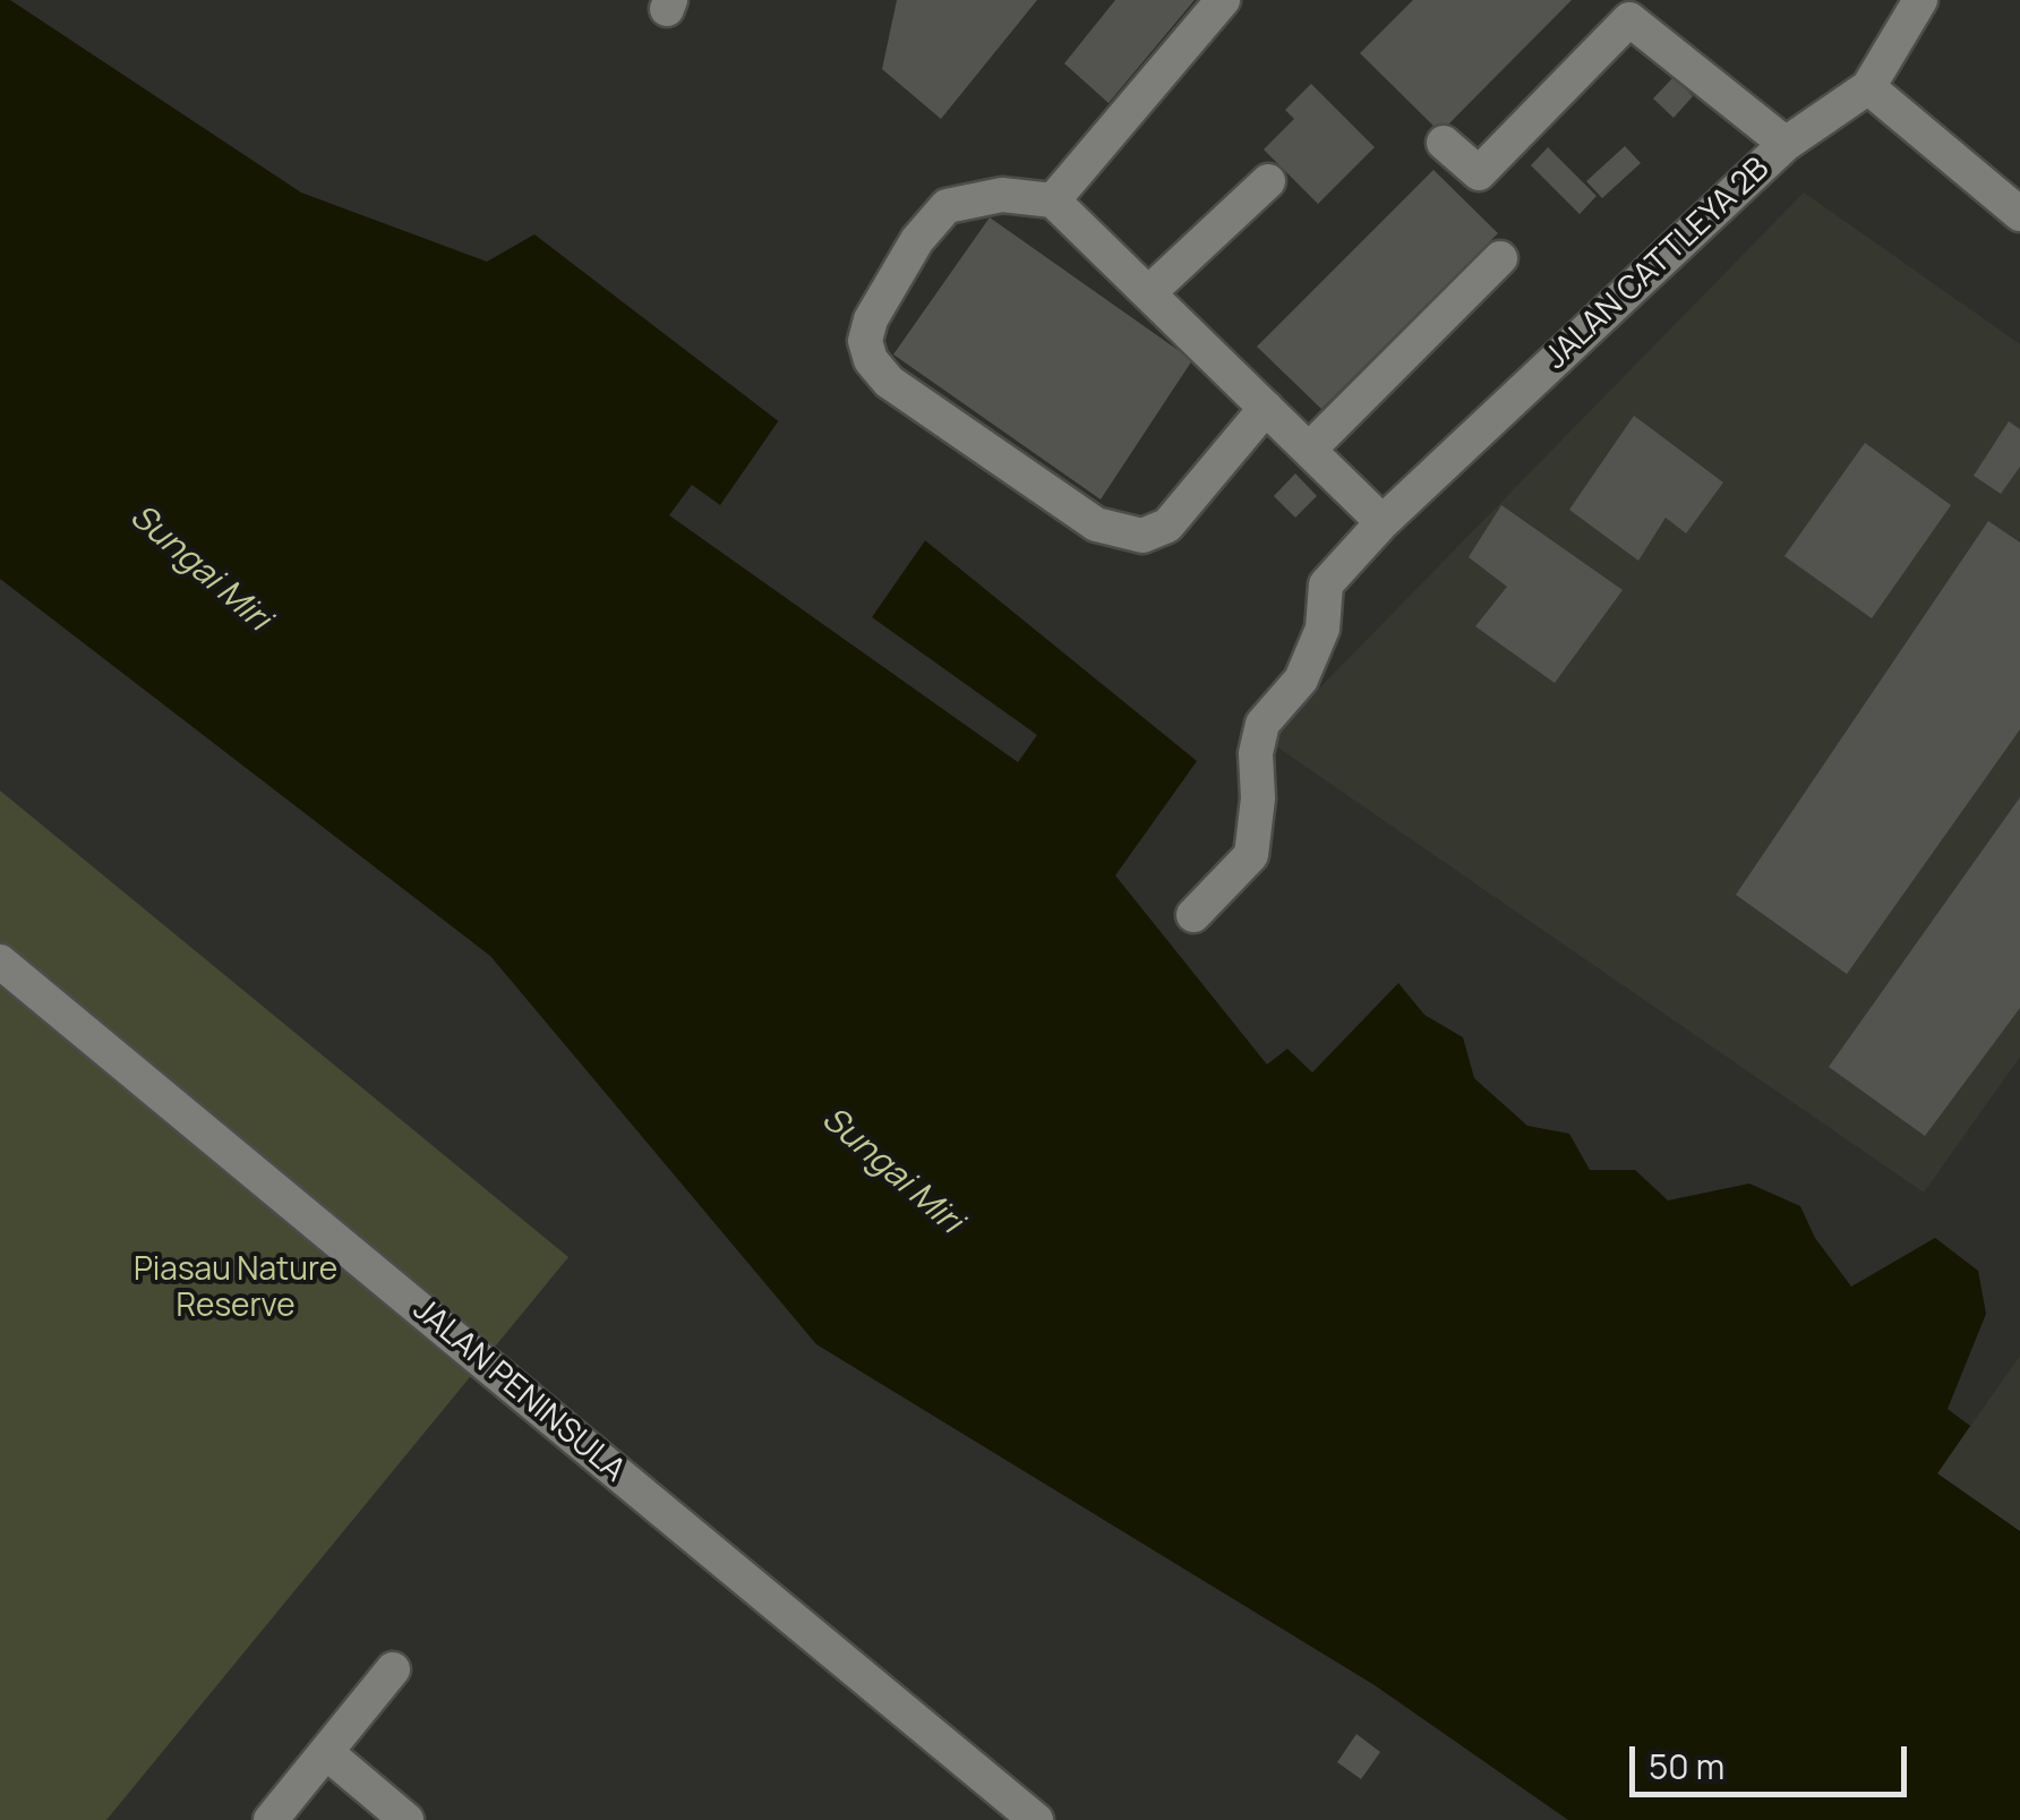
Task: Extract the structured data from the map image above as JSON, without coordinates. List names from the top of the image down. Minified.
{"streets":{"street":["JALAN CATTLEYA 2B","JALAN PENINSULA"]},"water":["Sungai Miri"],"parks":["Piasau Nature Reserve"],"scale_bar":"50 m"}
